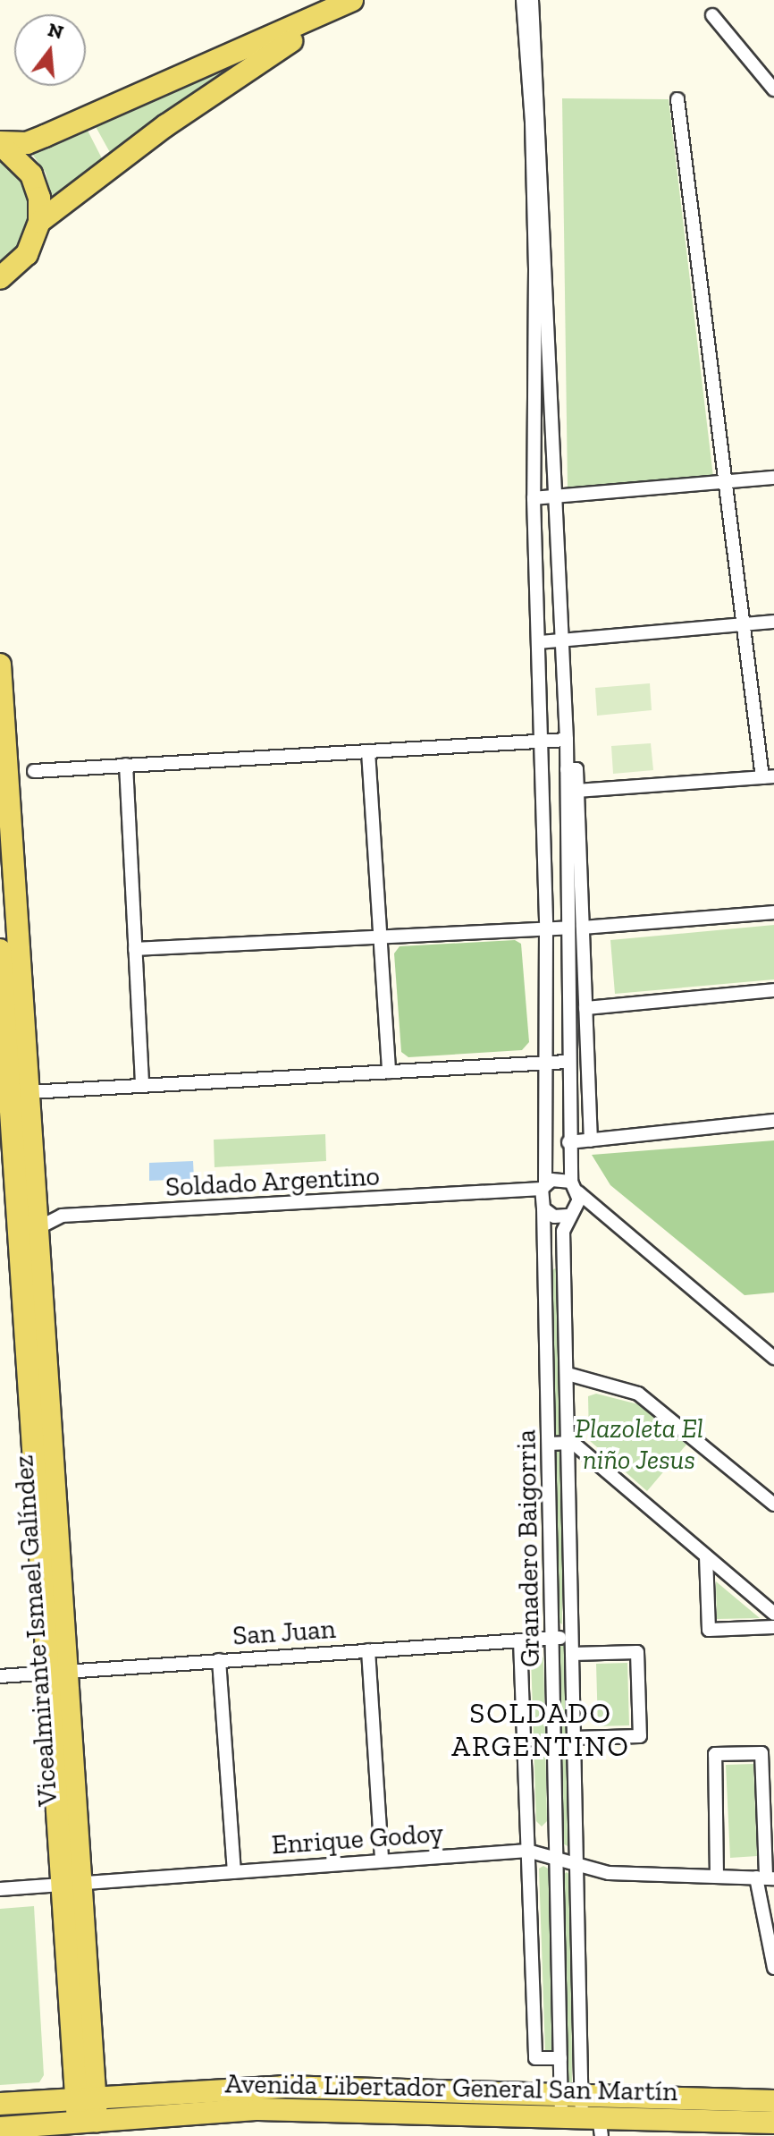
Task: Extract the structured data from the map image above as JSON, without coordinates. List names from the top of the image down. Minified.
{"streets":{"main road":["Vicealmirante Ismael Galíndez","Avenida Libertador General San Martín"],"street":["Soldado Argentino","Granadero Baigorria","San Juan","Enrique Godoy"]},"crossings":[["Soldado Argentino","Granadero Baigorria"],["Soldado Argentino","Vicealmirante Ismael Galíndez"],["Granadero Baigorria","San Juan"],["Granadero Baigorria","Enrique Godoy"],["Granadero Baigorria","Avenida Libertador General San Martín"],["Vicealmirante Ismael Galíndez","San Juan"],["Vicealmirante Ismael Galíndez","Enrique Godoy"],["Vicealmirante Ismael Galíndez","Avenida Libertador General San Martín"]],"districts":["SOLDADO ARGENTINO"],"parks":["Plazoleta El niño Jesus"],"north":"top"}
